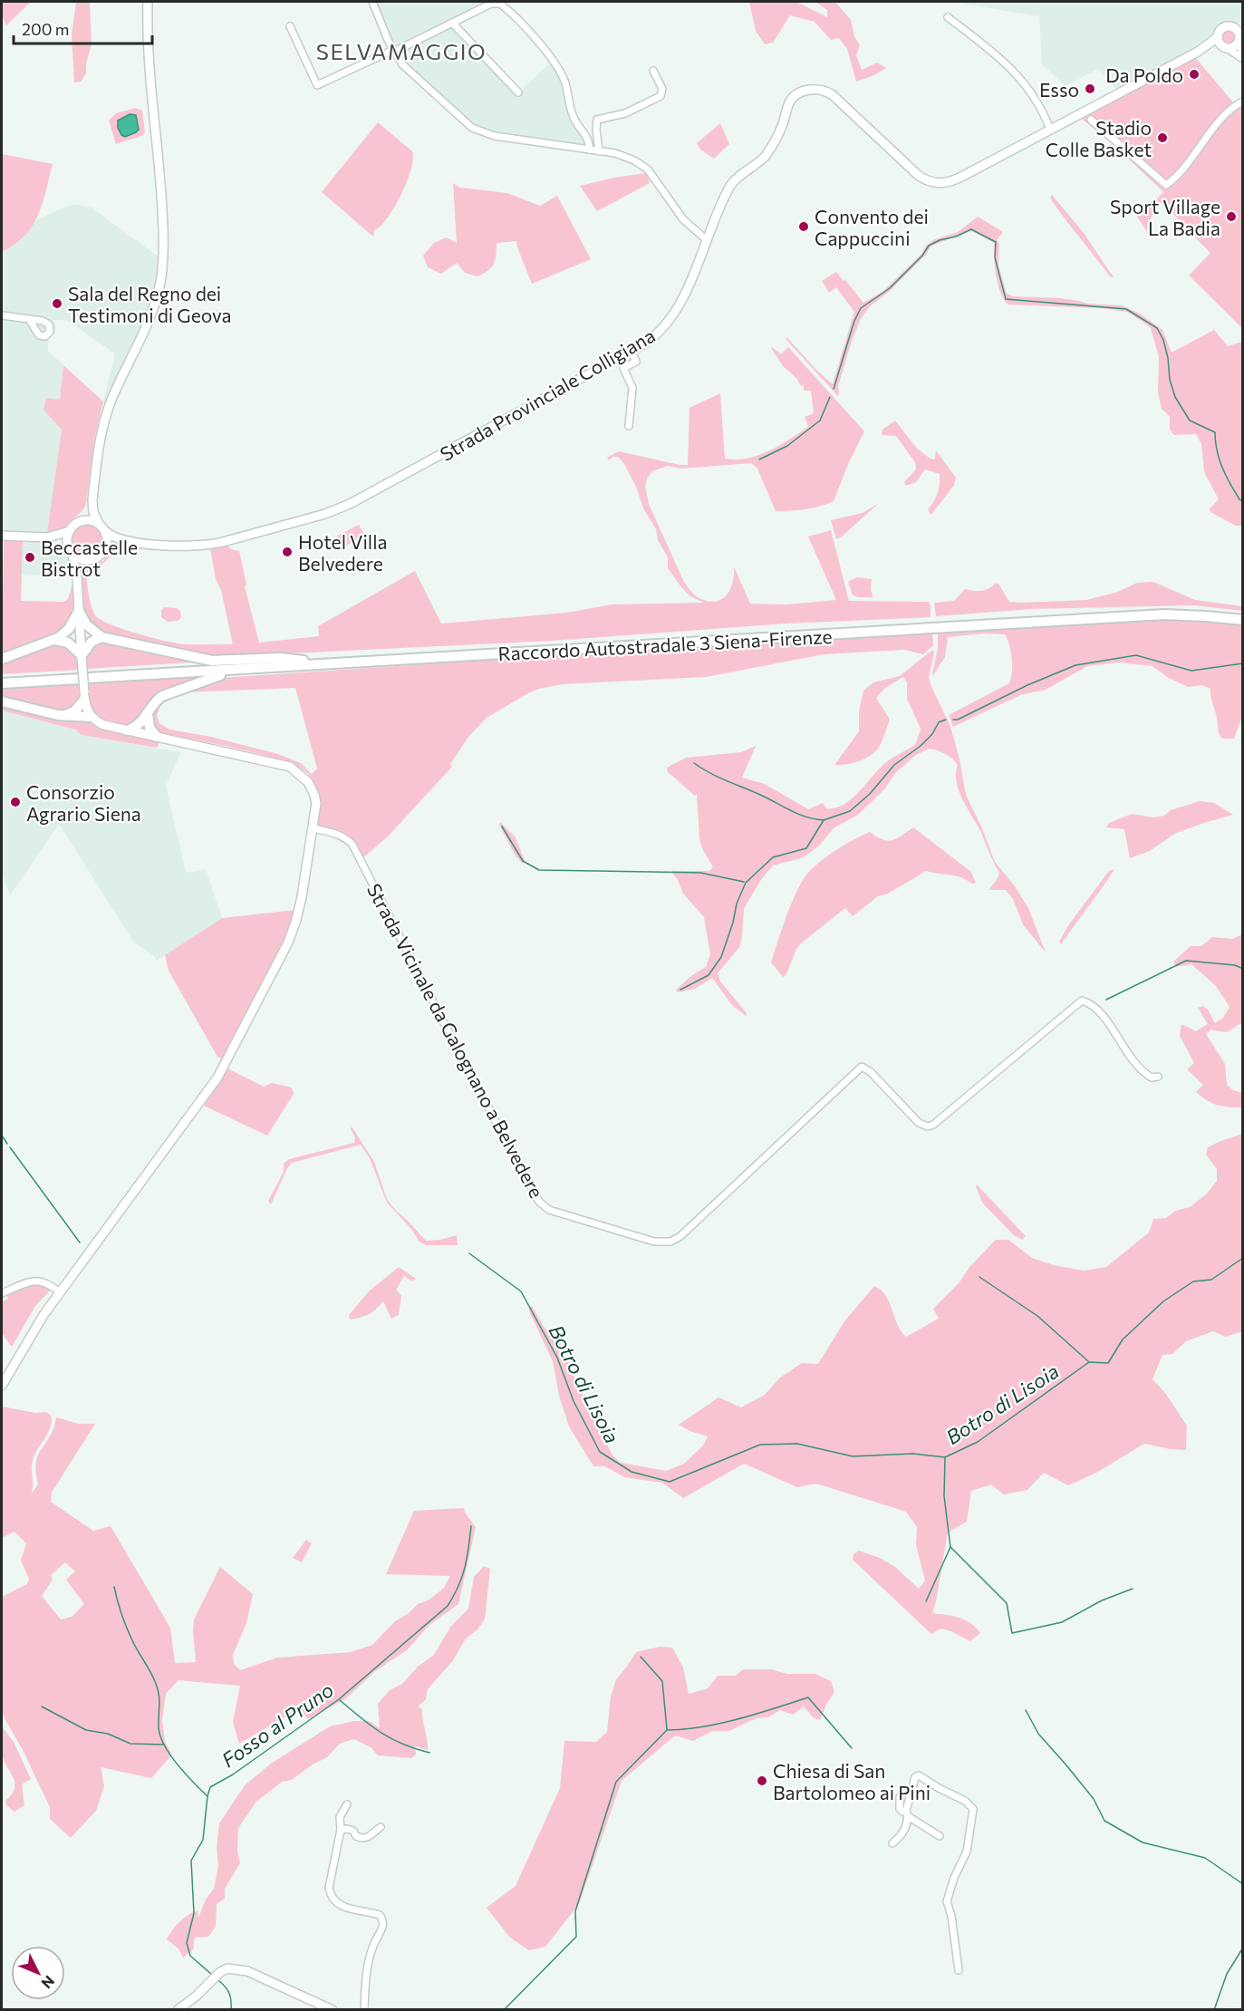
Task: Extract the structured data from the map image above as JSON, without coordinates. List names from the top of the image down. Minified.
{"streets":{"highway":["Raccordo Autostradale 3 Siena-Firenze"],"main road":["Strada Provinciale Colligiana"],"street":["Strada Vicinale da Galognano a Belvedere"]},"districts":["SELVAMAGGIO"],"water":["Botro di Lisoia","Fosso al Pruno"],"places":["Da Poldo","Esso","Stadio Colle Basket","Sport Village La Badia","Convento dei Cappuccini","Sala del Regno dei Testimoni di Geova","Hotel Villa Belvedere","Beccastelle Bistrot","Consorzio Agrario Siena","Chiesa di San Bartolomeo ai Pini"],"scale_bar":"200 m","north":"bottom right"}
